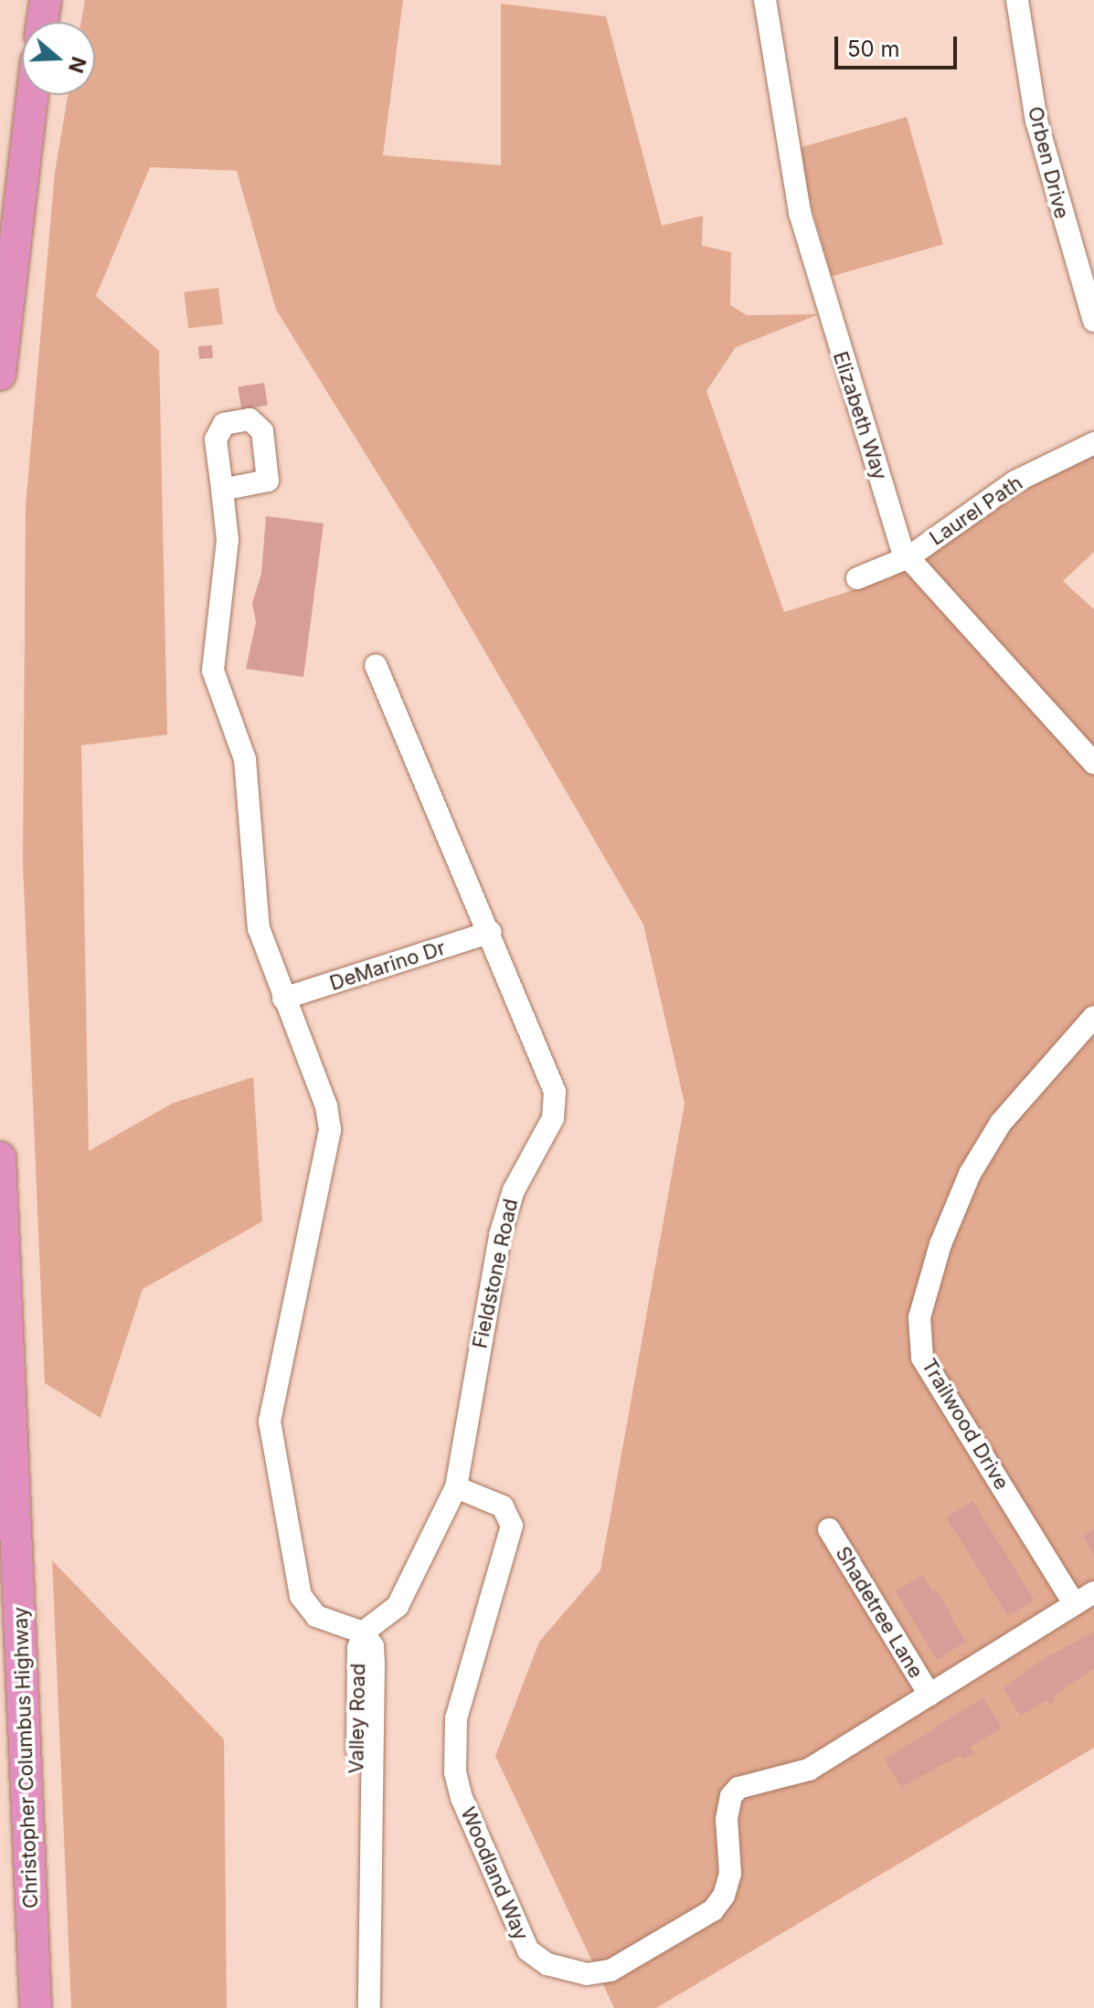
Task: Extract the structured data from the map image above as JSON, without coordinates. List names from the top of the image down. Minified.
{"streets":{"highway":["Christopher Columbus Highway"],"street":["Orben Drive","Elizabeth Way","Laurel Path","DeMarino Dr","Fieldstone Road","Trailwood Drive","Shadetree Lane","Valley Road","Woodland Way"]},"crossings":[["Elizabeth Way","Laurel Path"],["DeMarino Dr","Fieldstone Road"],["Fieldstone Road","Valley Road"],["Fieldstone Road","Woodland Way"],["Trailwood Drive","Woodland Way"],["Shadetree Lane","Woodland Way"]],"scale_bar":"50 m","north":"right"}
